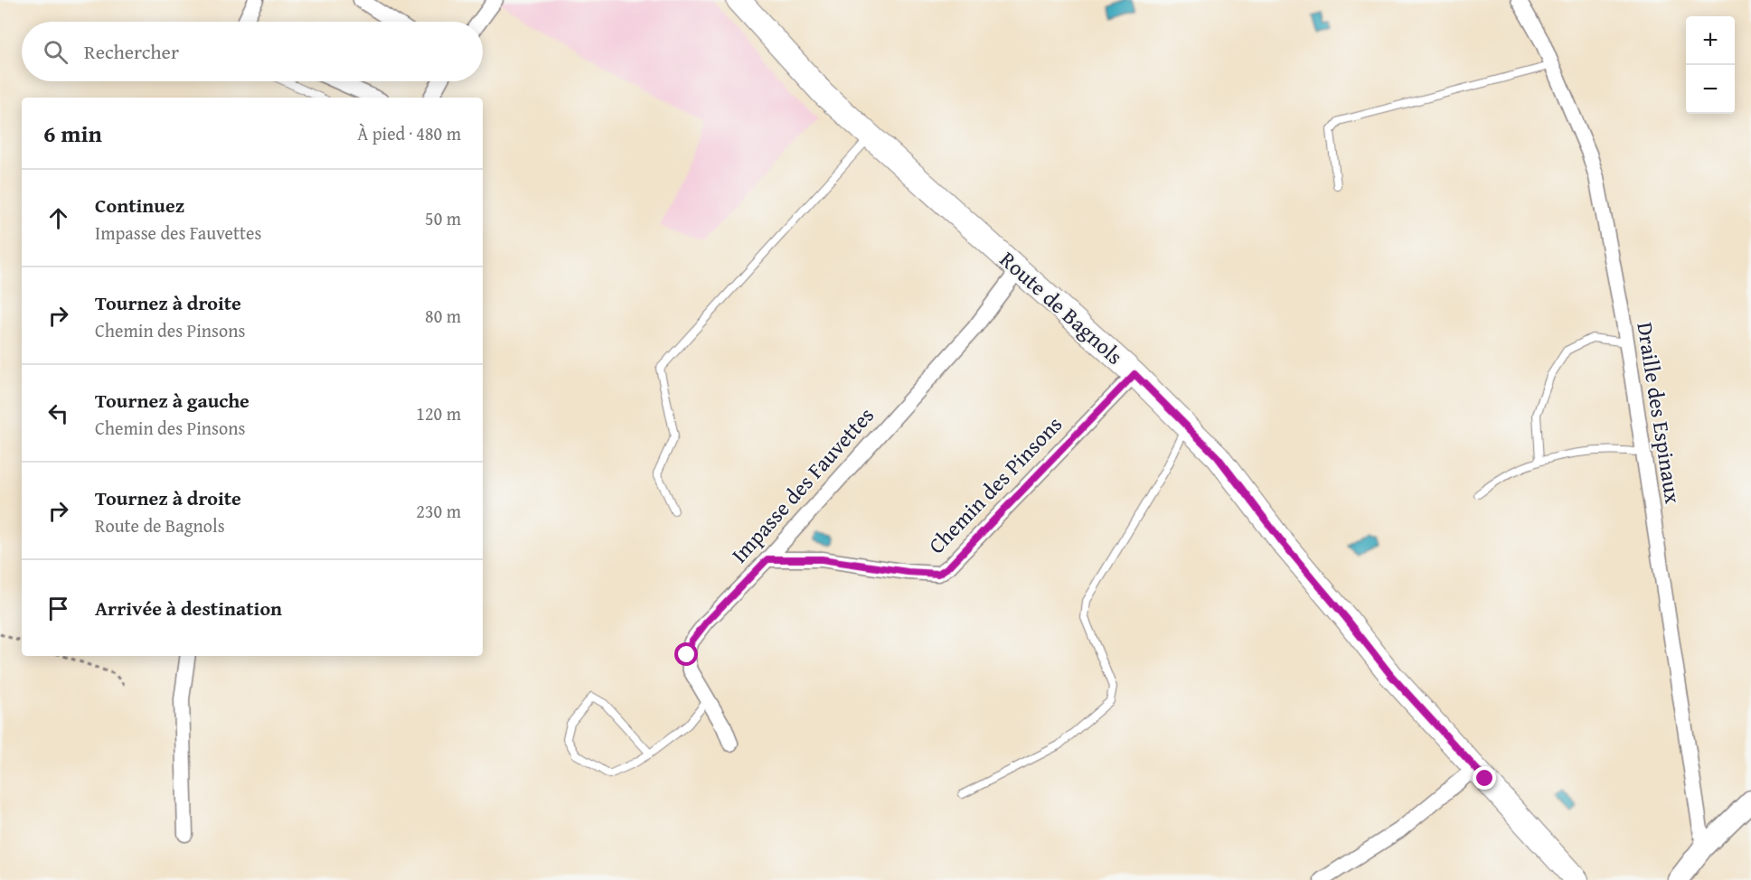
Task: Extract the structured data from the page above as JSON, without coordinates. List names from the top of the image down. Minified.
{"streets":{"main road":["Route de Bagnols"],"street":["Draille des Espinaux","Impasse des Fauvettes","Chemin des Pinsons"]},"crossings":[["Route de Bagnols","Impasse des Fauvettes"],["Route de Bagnols","Chemin des Pinsons"],["Impasse des Fauvettes","Chemin des Pinsons"]],"page":{"map_buttons":["+","−"],"search":"Rechercher","heading":["6 min","À pied · 480 m"],"list":[["Continuez","Impasse des Fauvettes","50 m"],["Tournez à droite","Chemin des Pinsons","80 m"],["Tournez à gauche","Chemin des Pinsons","120 m"],["Tournez à droite","Route de Bagnols","230 m"],"Arrivée à destination"]}}
